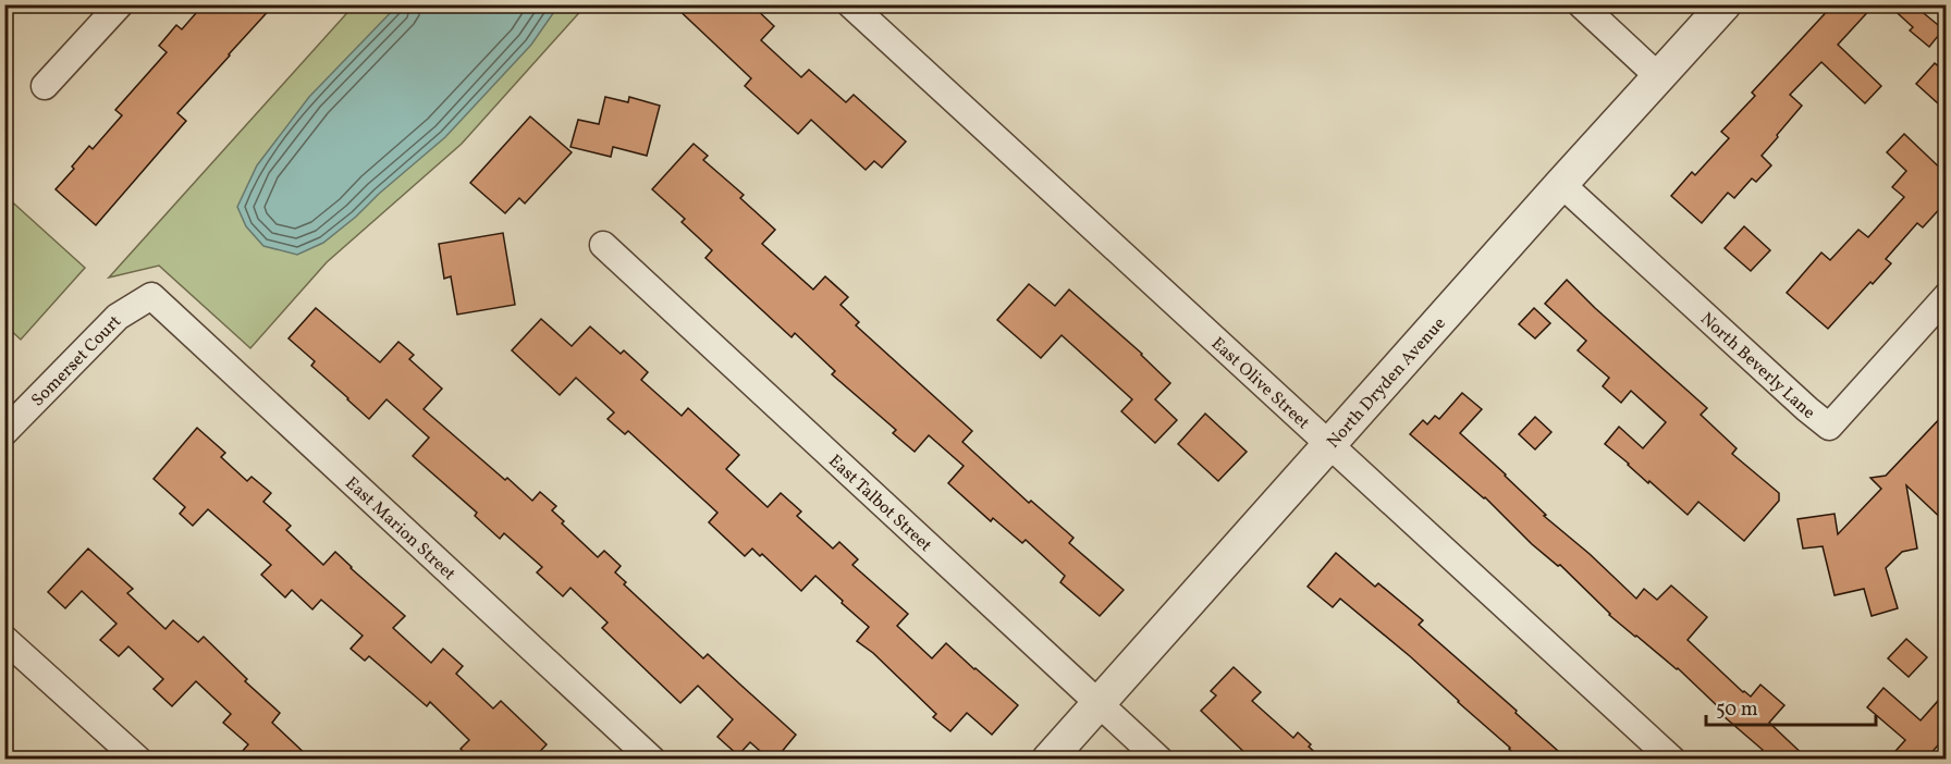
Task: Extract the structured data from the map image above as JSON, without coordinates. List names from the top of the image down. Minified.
{"streets":{"street":["Somerset Court","North Beverly Lane","East Olive Street","North Dryden Avenue","East Talbot Street","East Marion Street"]},"crossings":[["Somerset Court","East Marion Street"],["North Beverly Lane","North Dryden Avenue"],["East Olive Street","North Dryden Avenue"],["North Dryden Avenue","East Talbot Street"]],"scale_bar":"50 m"}
